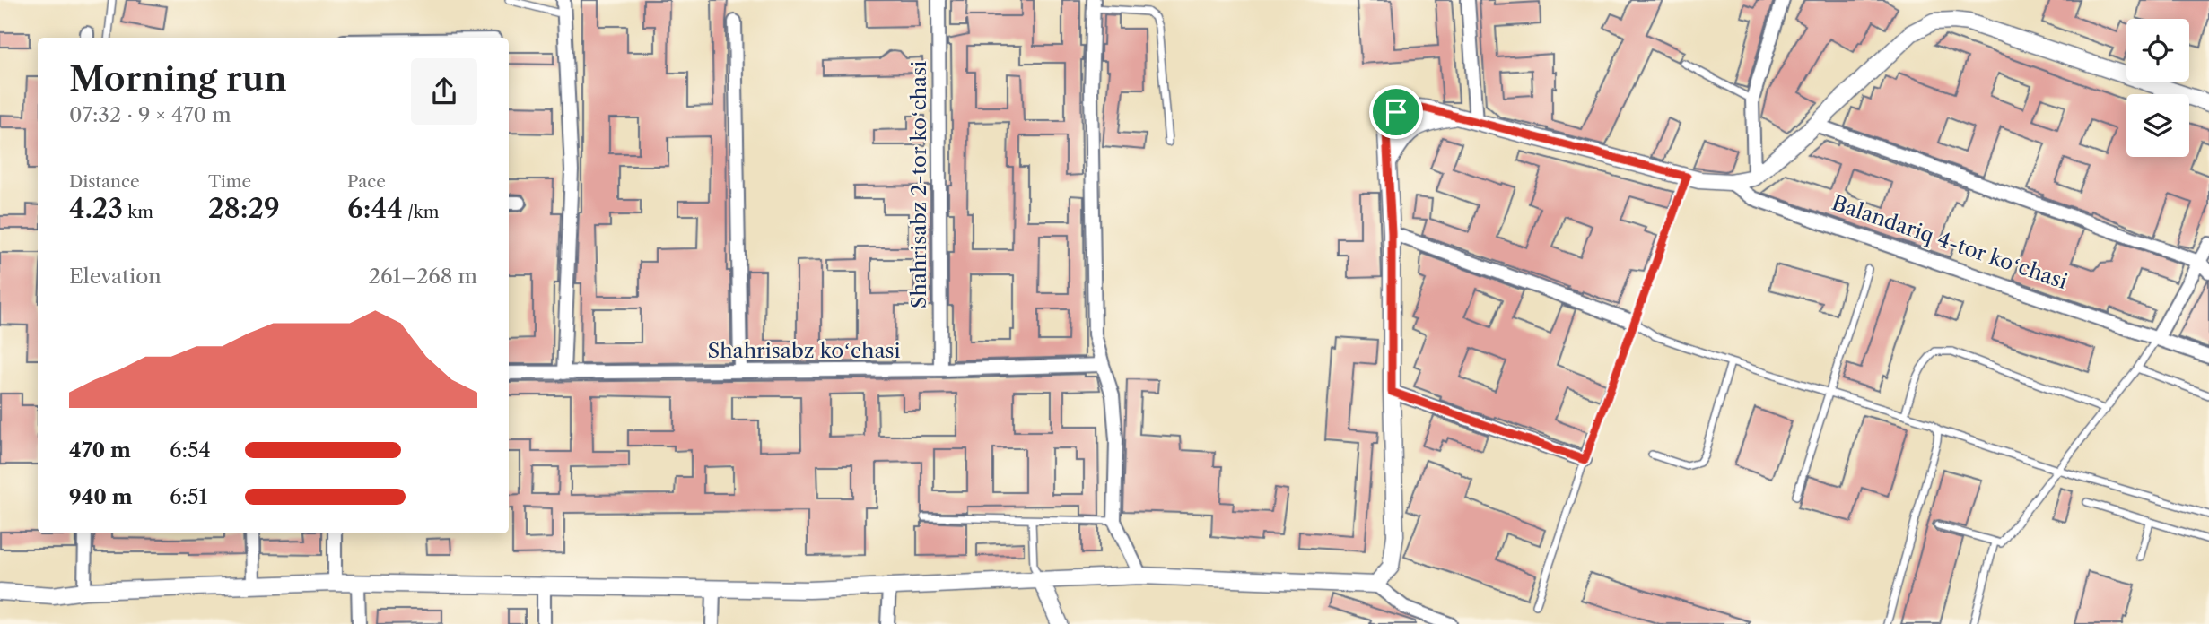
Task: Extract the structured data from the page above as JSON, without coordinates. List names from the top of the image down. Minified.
{"streets":{"street":["Shahrisabz 2-tor koʻchasi","Balandariq 4-tor koʻchasi","Shahrisabz koʻchasi"]},"crossings":[["Shahrisabz 2-tor koʻchasi","Shahrisabz koʻchasi"]],"page":{"heading":["Morning run","07:32 · 9 × 470 m"],"stats":[["Distance","4.23 km"],["Time","28:29"],["Pace","6:44 /km"]],"chart":["Elevation","261–268 m"],"list":[{"name":"470 m","note":"6:54"},{"name":"940 m","note":"6:51"}]}}
